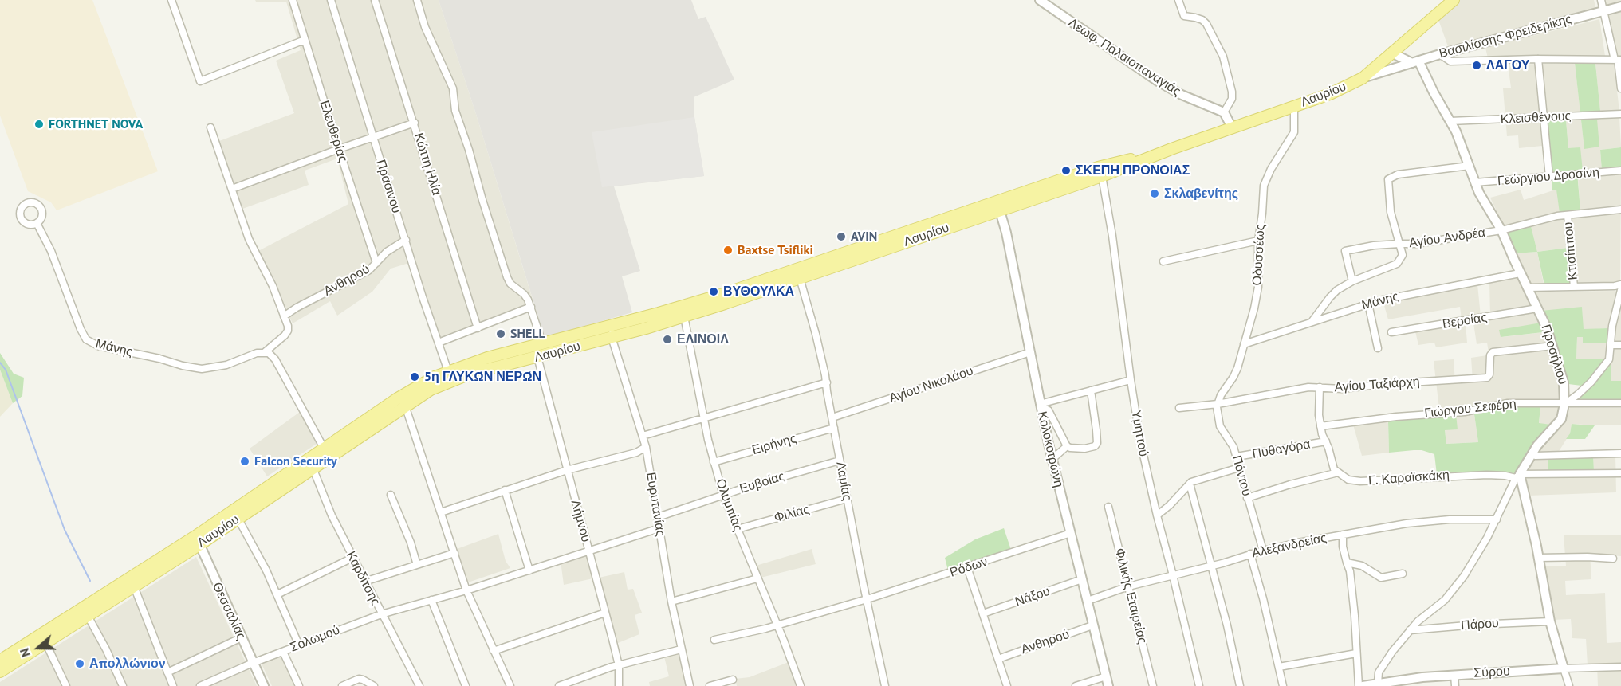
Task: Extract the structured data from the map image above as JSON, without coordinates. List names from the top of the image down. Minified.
{"streets":{"main road":["Λαυρίου"],"street":["Βασιλίσσης Φρειδερίκης","Λεωφ. Παλαιοπαναγιάς","Κλεισθένους","Ελευθερίας","Κώττη Ηλία","Γεώργιου Δροσίνη","Πράσινου","Αγίου Ανδρέα","Κτισίππου","Οδυσσέως","Ανθηρού","Μάνης","Βεροίας","Προσήλιου","Αγίου Νικολάου","Αγίου Ταξιάρχη","Γιώργου Σεφέρη","Υμηττού","Ειρήνης","Κολοκοτρώνη","Πυθαγόρα","Πόντου","Γ. Καραϊσκάκη","Λαμίας","Ευβοίας","Ευρυτανίας","Ολυμπίας","Φιλίας","Λήμνου","Αλεξανδρείας","Ρόδων","Καρδίτσης","Φιλικής Εταιρείας","Νάξου","Θεσσαλίας","Πάρου","Σολωμού","Σύρου"]},"crossings":[["Βασιλίσσης Φρειδερίκης","Λαυρίου"],["Βασιλίσσης Φρειδερίκης","Προσήλιου"],["Λαυρίου","Πράσινου"],["Λαυρίου","Οδυσσέως"],["Λαυρίου","Υμηττού"],["Λαυρίου","Κολοκοτρώνη"],["Λαυρίου","Λαμίας"],["Λαυρίου","Ευρυτανίας"],["Λαυρίου","Ολυμπίας"],["Λαυρίου","Λήμνου"],["Λαυρίου","Καρδίτσης"],["Λαυρίου","Θεσσαλίας"],["Κλεισθένους","Προσήλιου"],["Ελευθερίας","Ανθηρού"],["Γεώργιου Δροσίνη","Προσήλιου"],["Πράσινου","Ανθηρού"],["Αγίου Ανδρέα","Κτισίππου"],["Αγίου Ανδρέα","Μάνης"],["Αγίου Ανδρέα","Προσήλιου"],["Οδυσσέως","Μάνης"],["Οδυσσέως","Αγίου Ταξιάρχη"],["Οδυσσέως","Πόντου"],["Ανθηρού","Μάνης"],["Ανθηρού","Κολοκοτρώνη"],["Μάνης","Προσήλιου"],["Βεροίας","Προσήλιου"],["Προσήλιου","Αγίου Ταξιάρχη"],["Προσήλιου","Γιώργου Σεφέρη"],["Προσήλιου","Γ. Καραϊσκάκη"],["Αγίου Νικολάου","Κολοκοτρώνη"],["Αγίου Νικολάου","Λαμίας"],["Αγίου Ταξιάρχη","Πόντου"],["Υμηττού","Αλεξανδρείας"],["Ειρήνης","Λαμίας"],["Ειρήνης","Ολυμπίας"],["Κολοκοτρώνη","Αλεξανδρείας"],["Κολοκοτρώνη","Ρόδων"],["Κολοκοτρώνη","Νάξου"],["Πυθαγόρα","Πόντου"],["Πόντου","Αλεξανδρείας"],["Λαμίας","Ευβοίας"],["Λαμίας","Φιλίας"],["Λαμίας","Ρόδων"],["Ευβοίας","Ευρυτανίας"],["Ευβοίας","Ολυμπίας"],["Ευρυτανίας","Σολωμού"],["Ολυμπίας","Φιλίας"],["Ολυμπίας","Ρόδων"],["Λήμνου","Σολωμού"],["Αλεξανδρείας","Φιλικής Εταιρείας"],["Καρδίτσης","Σολωμού"],["Θεσσαλίας","Σολωμού"]],"places":["ΛΑΓΟΥ","FORTHNET NOVA","ΣΚΕΠΗ ΠΡΟΝΟΙΑΣ","Σκλαβενίτης","AVIN","Baxtse Tsifliki","ΒΥΘΟΥΛΚΑ","SHELL","ΕΛΙΝΟΙΛ","5η ΓΛΥΚΏΝ ΝΕΡΏΝ","Falcon Security","Απολλώνιον"],"north":"left"}
